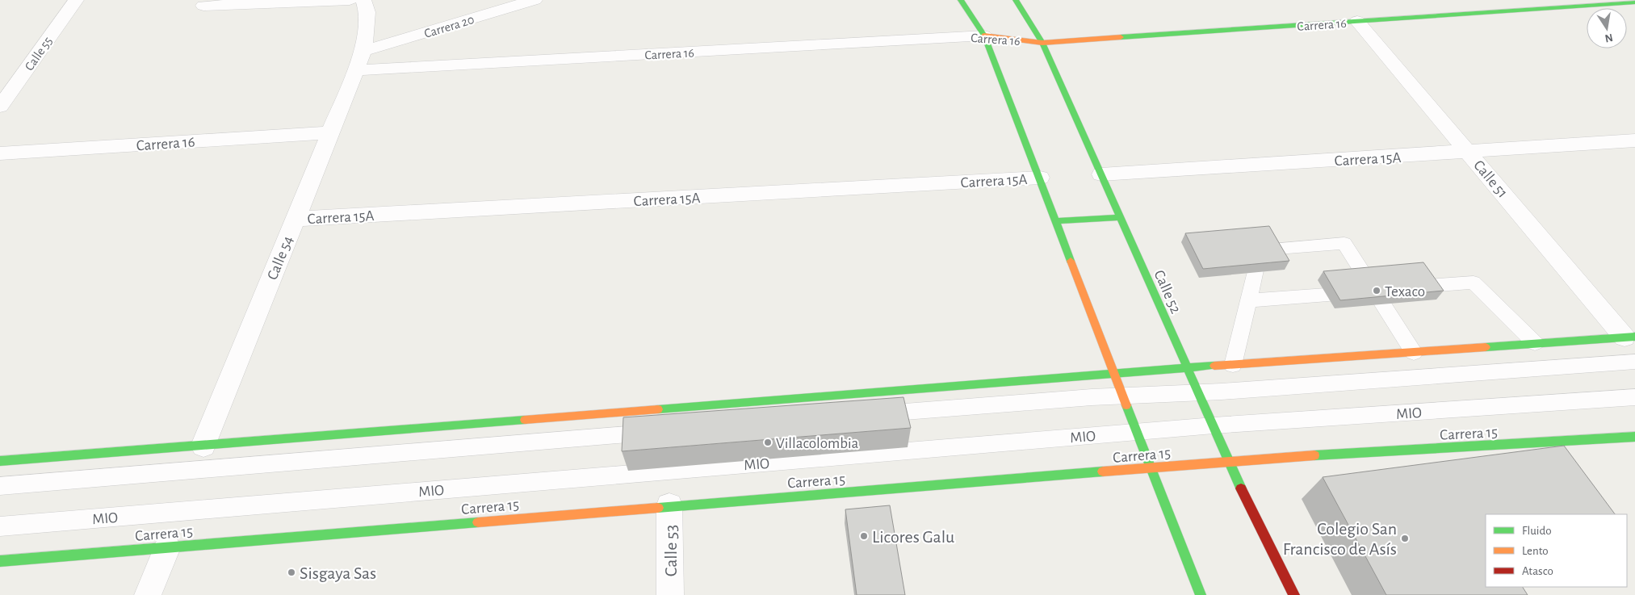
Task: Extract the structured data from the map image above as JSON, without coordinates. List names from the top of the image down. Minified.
{"streets":{"main road":["Carrera 16","Calle 52","Carrera 15"],"street":["Carrera 20","Calle 55","Carrera 15A","Calle 51","Calle 54","Calle 53"],"lane":["MIO"]},"crossings":[["Carrera 16","Calle 51"],["Carrera 16","Calle 54"],["Carrera 16","Calle 52"],["Carrera 20","Calle 54"],["Carrera 15A","Calle 51"],["Carrera 15A","Calle 54"],["Carrera 15A","Calle 52"],["Calle 52","MIO"],["Calle 52","Carrera 15"],["Carrera 15","Calle 53"]],"places":["Texaco","Villacolombia","Licores Galu","Colegio San Francisco de Asís","Sisgaya Sas"],"legend":["Fluido","Lento","Atasco"],"north":"bottom"}
